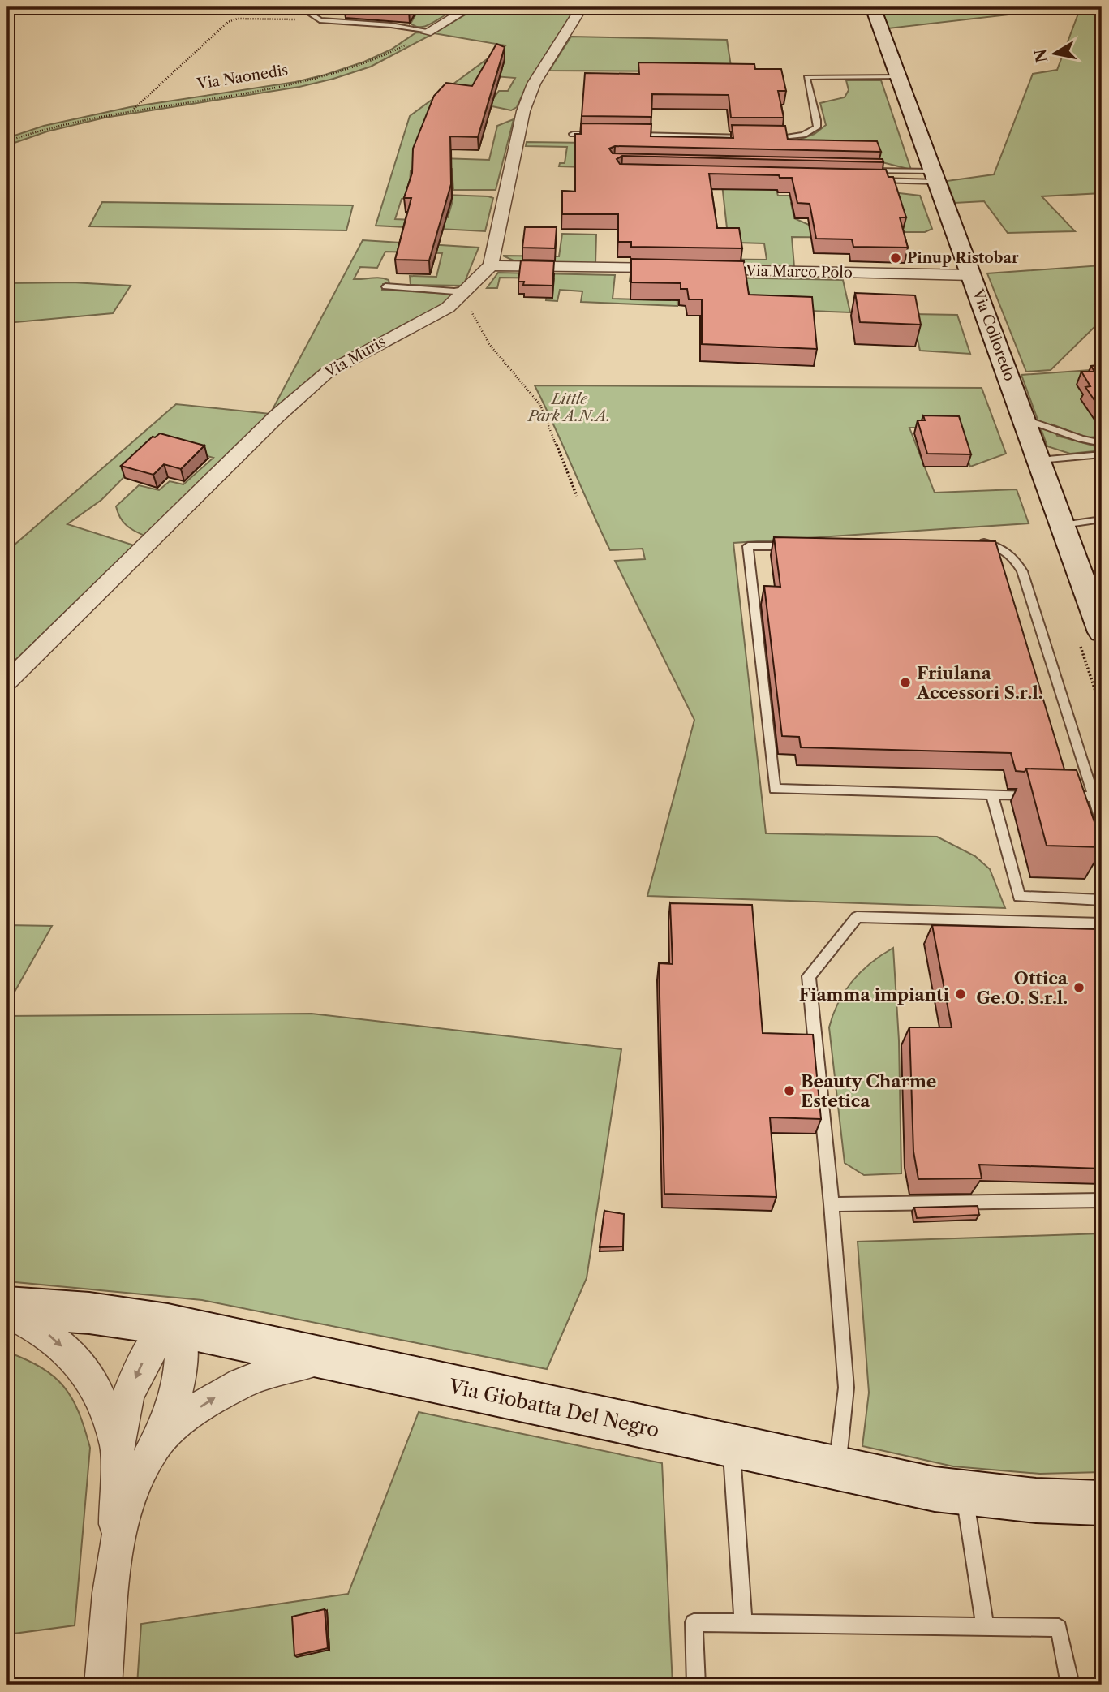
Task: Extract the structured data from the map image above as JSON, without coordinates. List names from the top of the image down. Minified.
{"streets":{"main road":["Via Colloredo","Via Giobatta Del Negro"],"street":["Via Marco Polo","Via Muris"],"path":["Via Naonedis"]},"crossings":[["Via Marco Polo","Via Colloredo"]],"parks":["Little Park A.N.A."],"places":["Pinup Ristobar","Friulana Accessori S.r.l.","Ottica Ge.O. S.r.l.","Fiamma impianti","Beauty Charme Estetica"],"north":"left"}
